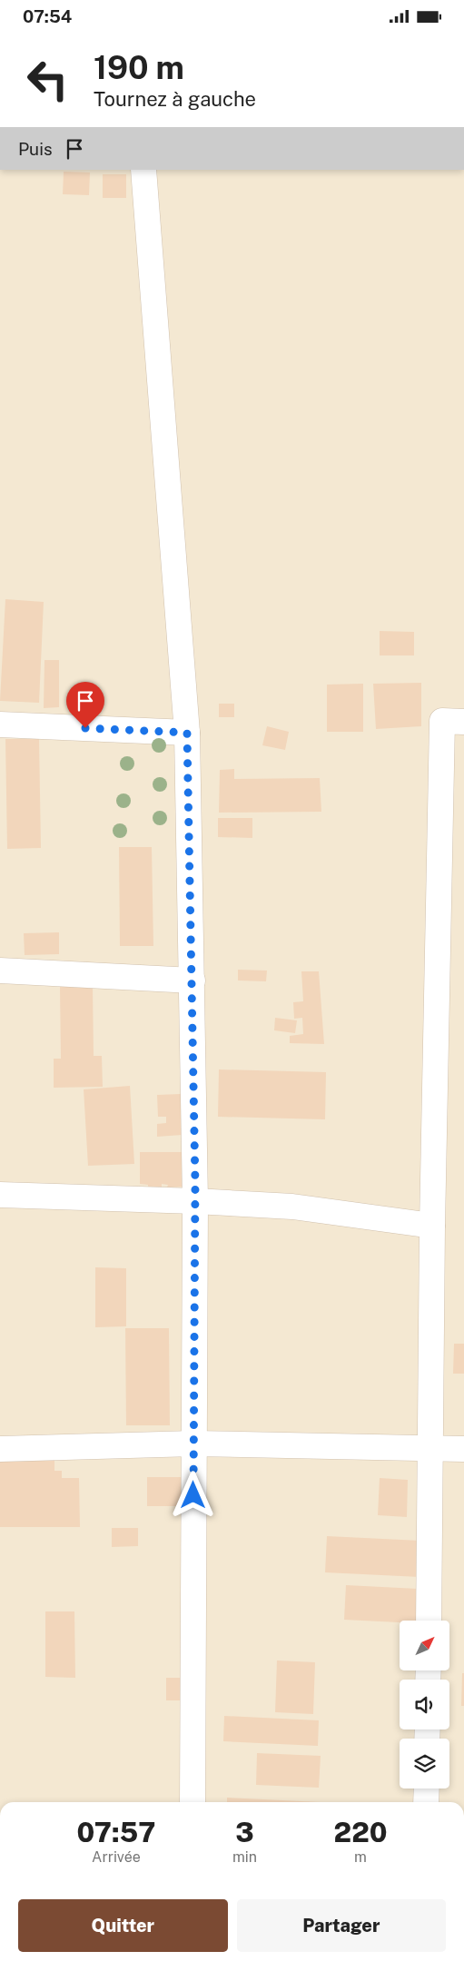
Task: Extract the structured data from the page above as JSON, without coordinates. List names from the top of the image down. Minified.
{"north":"top right","page":{"status":"07:54","turn":["190 m","Tournez à gauche"],"then":"Puis","eta":["07:57","Arrivée","3","min","220","m"],"buttons":["Quitter","Partager"]}}
